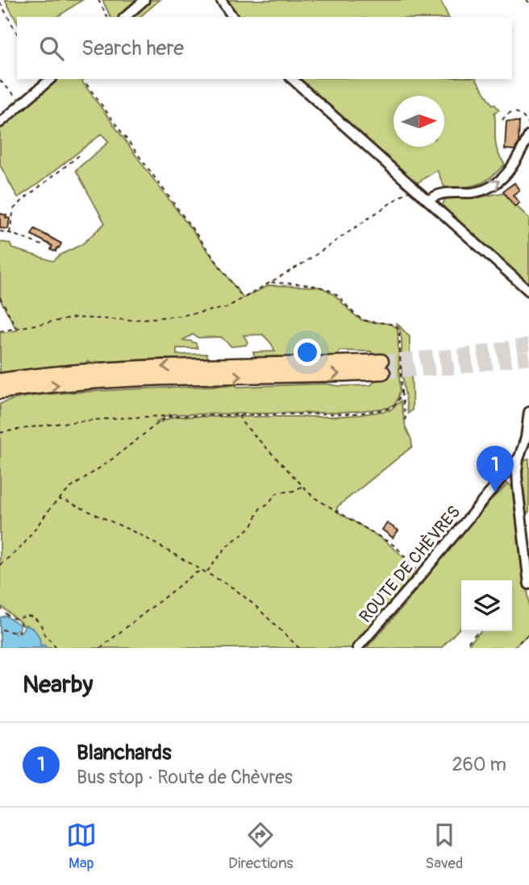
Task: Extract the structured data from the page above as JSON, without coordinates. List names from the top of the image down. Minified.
{"streets":{"street":["ROUTE DE CHÈVRES"]},"north":"right","page":{"search":"Search here","pins":"1","heading":"Nearby","list":[{"mark":"1","name":"Blanchards","note":"Bus stop · Route de Chèvres","value":"260 m"}],"nav":["Map","Directions","Saved"]}}
